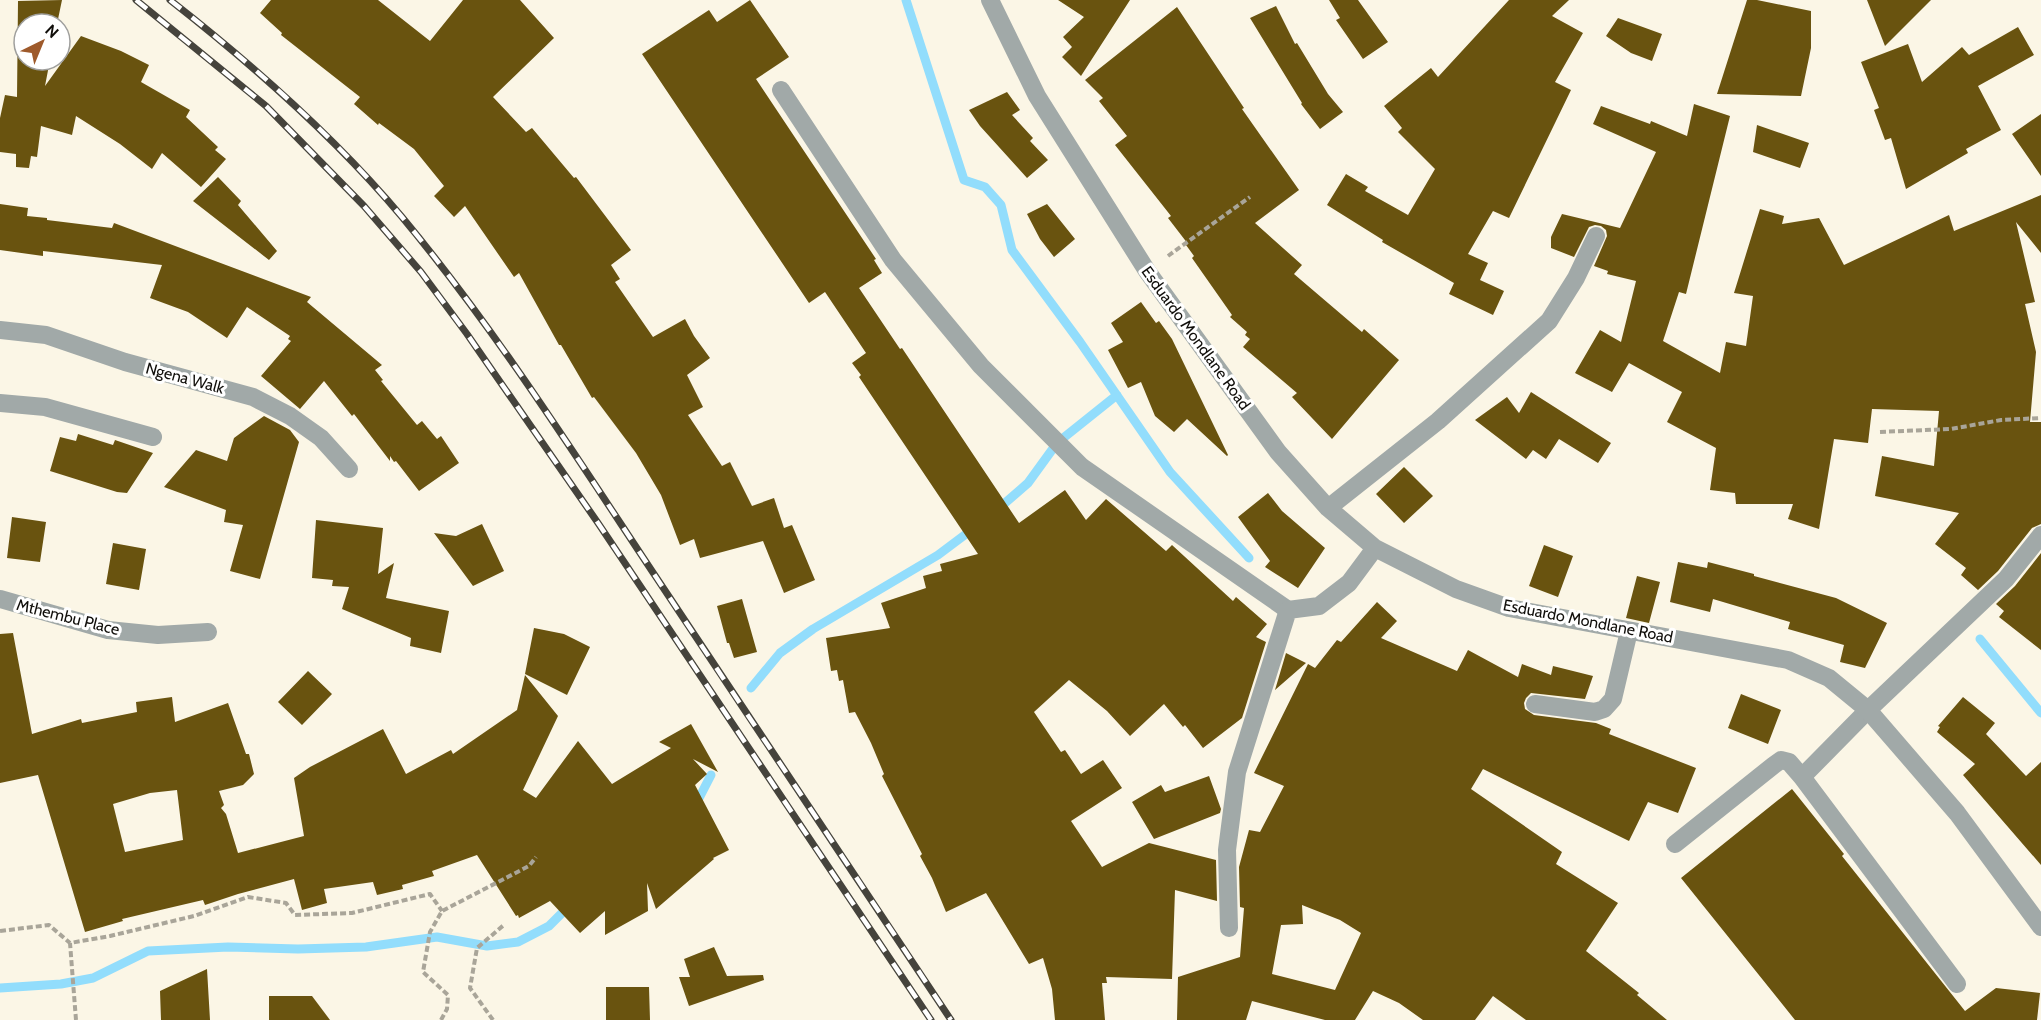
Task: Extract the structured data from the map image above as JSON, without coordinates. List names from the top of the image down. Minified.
{"streets":{"street":["Esduardo Mondlane Road","Ngena Walk","Mthembu Place"]},"north":"top right"}
